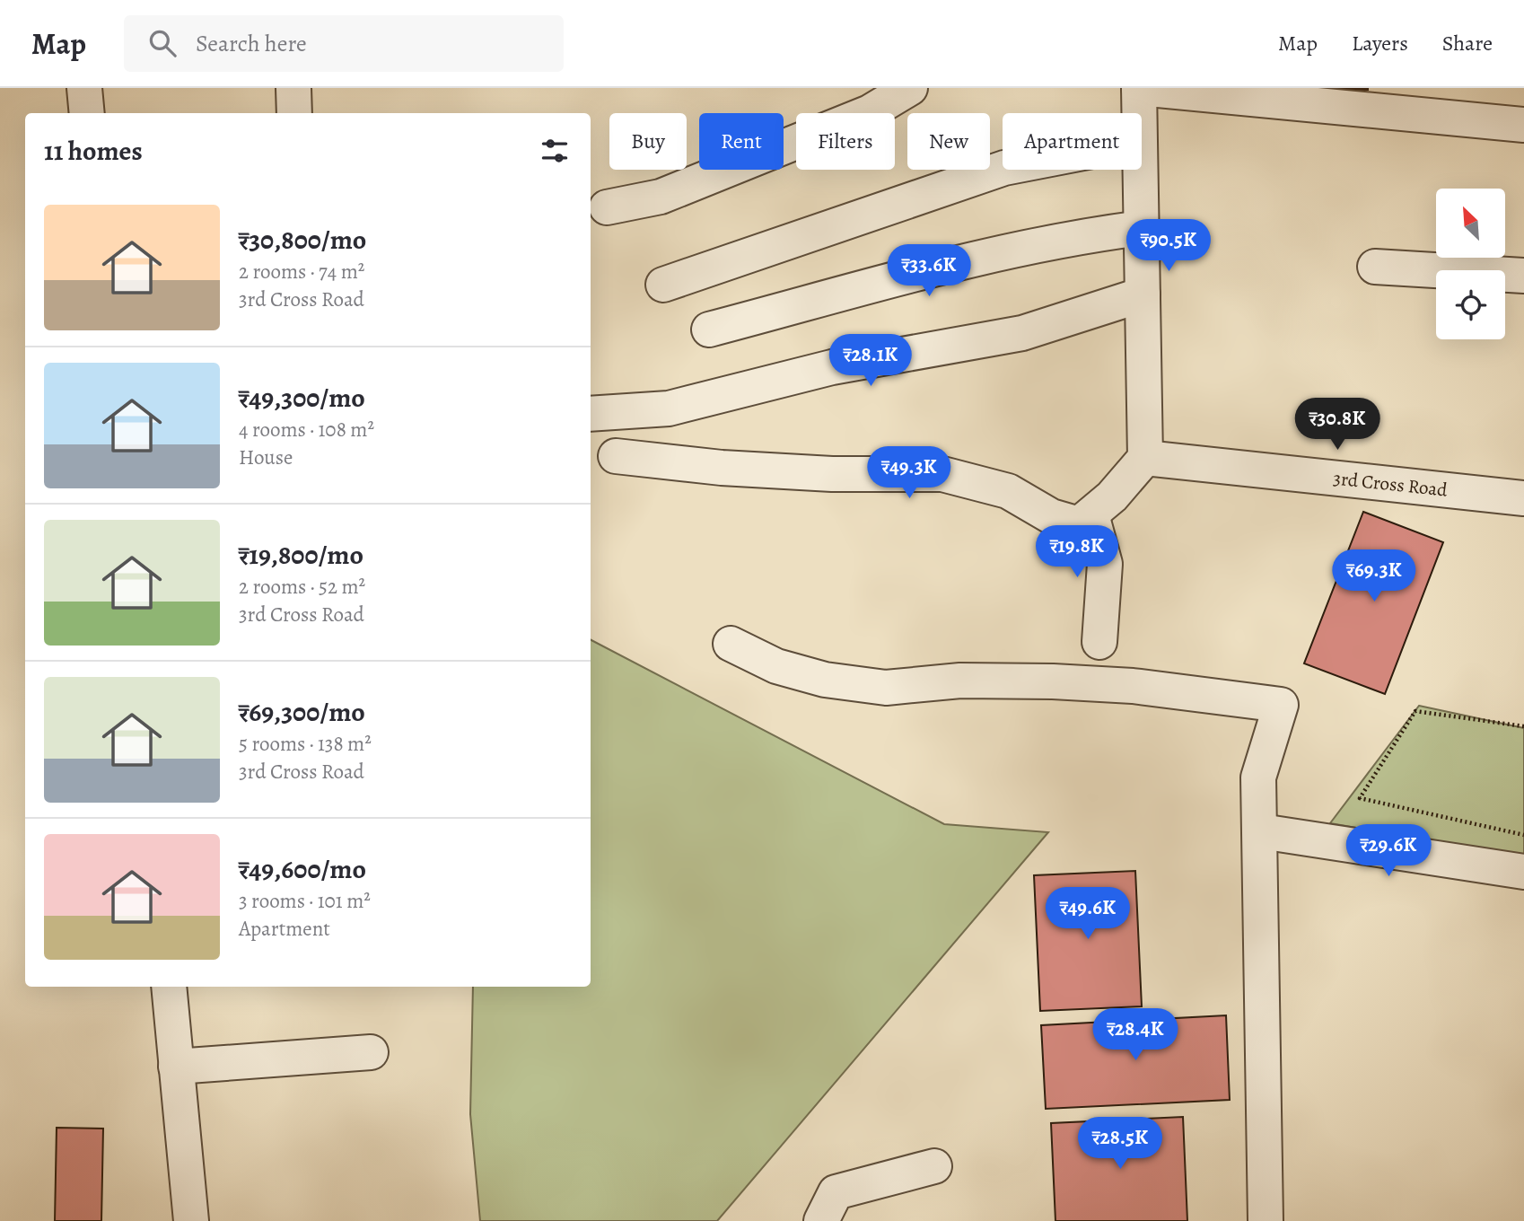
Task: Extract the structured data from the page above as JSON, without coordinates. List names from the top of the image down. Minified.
{"streets":{"street":["3rd Cross Road"]},"north":"top left","page":{"header":"Map","search":"Search here","nav":["Map","Layers","Share"],"chip":["Buy","Rent","Filters","New","Apartment"],"heading":"11 homes","list":[{"name":"₹30,800/mo","note":"2 rooms · 74 m² · 3rd Cross Road"},{"name":"₹49,300/mo","note":"4 rooms · 108 m² · House"},{"name":"₹19,800/mo","note":"2 rooms · 52 m² · 3rd Cross Road"},{"name":"₹69,300/mo","note":"5 rooms · 138 m² · 3rd Cross Road"},{"name":"₹49,600/mo","note":"3 rooms · 101 m² · Apartment"}],"price":["₹90.5K","₹33.6K","₹28.1K","₹30.8K","₹49.3K","₹19.8K","₹69.3K","₹29.6K","₹49.6K","₹28.4K","₹28.5K"]}}
